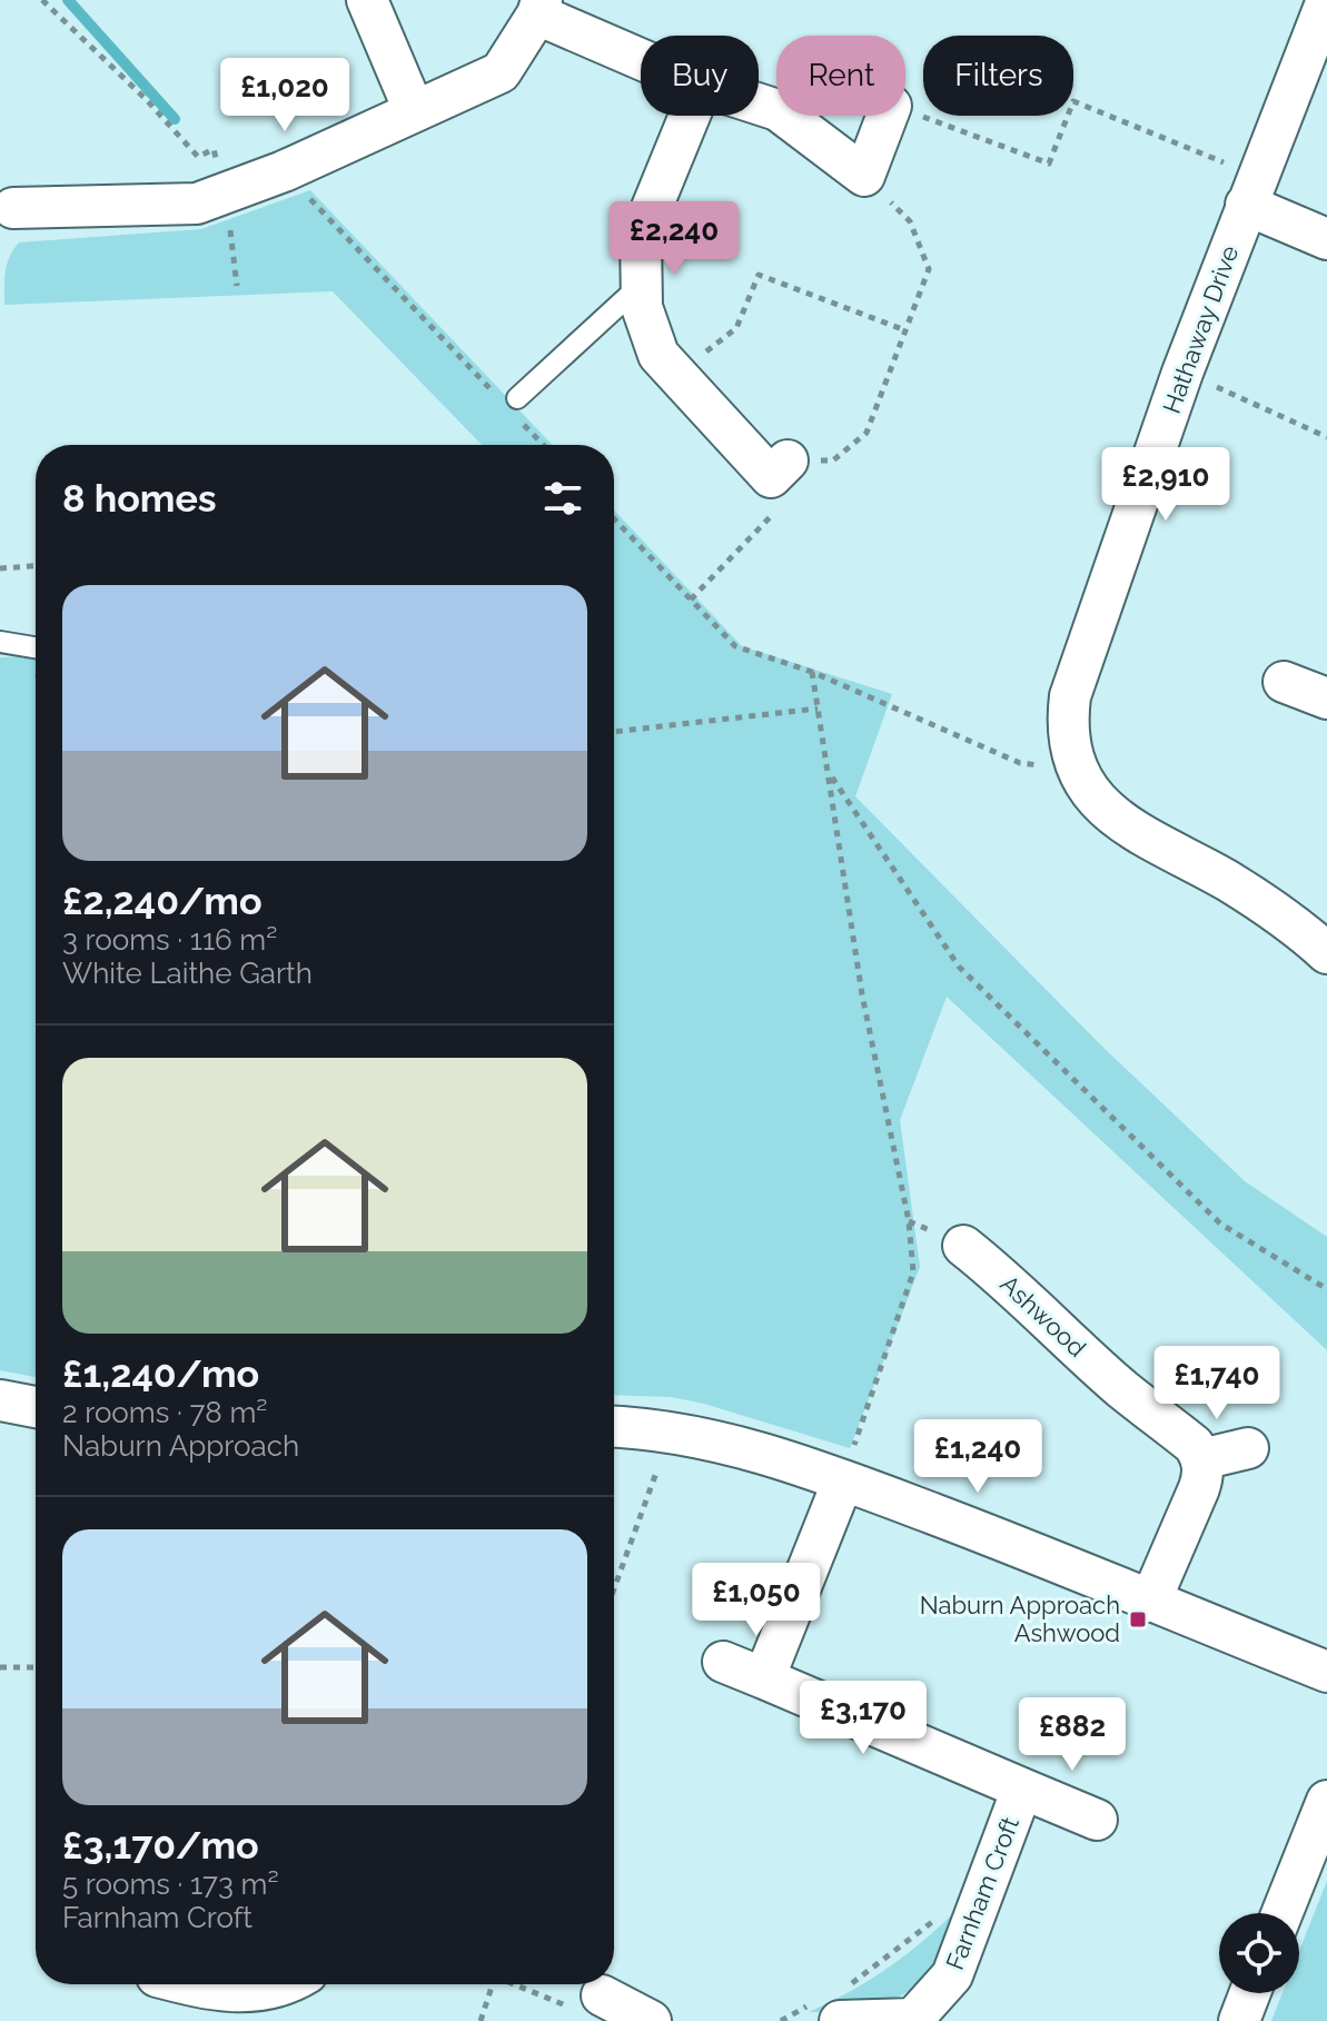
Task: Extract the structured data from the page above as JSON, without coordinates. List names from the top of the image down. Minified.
{"streets":{"street":["Hathaway Drive","Ashwood","Farnham Croft"]},"places":{"transit":["Naburn Approach Ashwood"]},"page":{"chip":["Buy","Rent","Filters"],"price":["£1,020","£2,240","£2,910","£1,740","£1,240","£1,050","£3,170","£882"],"heading":"8 homes","list":[{"name":"£2,240/mo","note":"3 rooms · 116 m² · White Laithe Garth"},{"name":"£1,240/mo","note":"2 rooms · 78 m² · Naburn Approach"},{"name":"£3,170/mo","note":"5 rooms · 173 m² · Farnham Croft"}]}}
